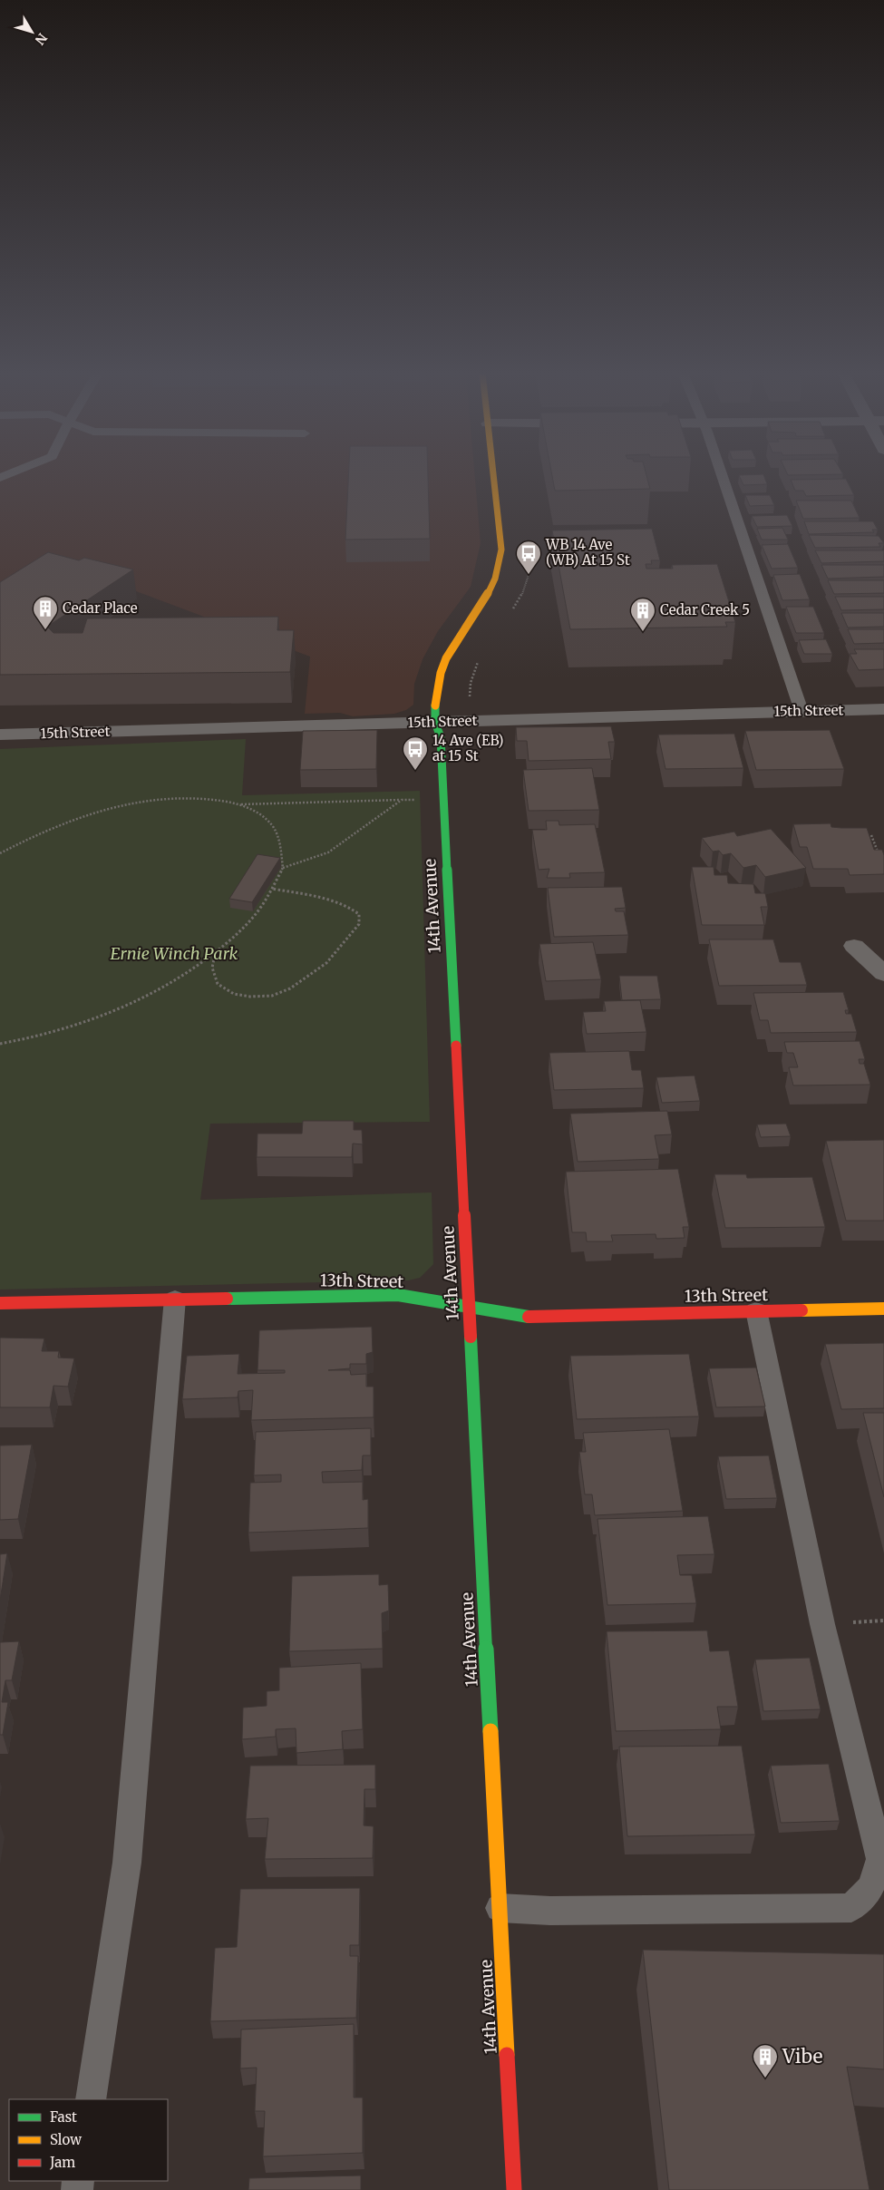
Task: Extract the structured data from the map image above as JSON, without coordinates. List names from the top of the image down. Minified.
{"streets":{"street":["15th Street","14th Avenue","13th Street"]},"crossings":[["15th Street","14th Avenue"],["14th Avenue","13th Street"]],"parks":["Ernie Winch Park"],"places":{"bus stop":["WB 14 Ave (WB) At 15 St","14 Ave (EB) at 15 St"],"building":["Cedar Place","Cedar Creek 5","Vibe"]},"legend":["Fast","Slow","Jam"],"north":"bottom right"}
